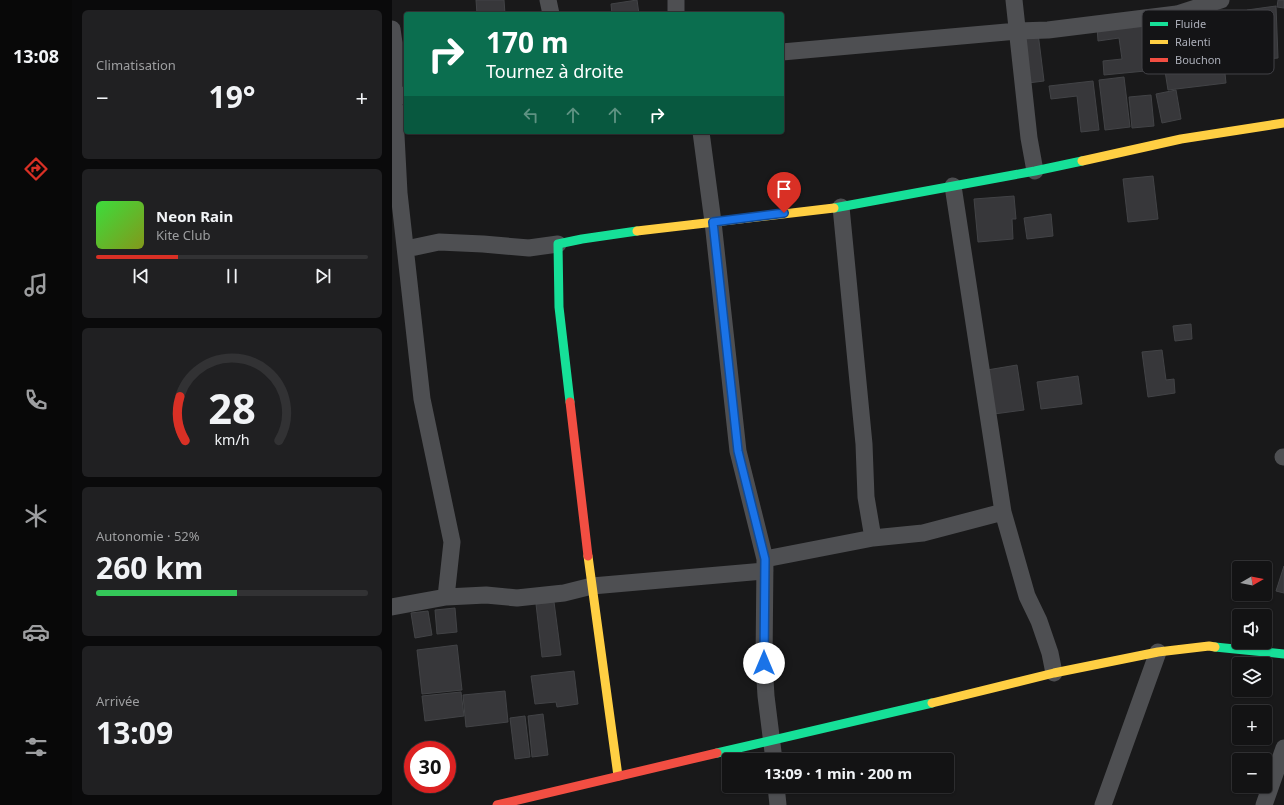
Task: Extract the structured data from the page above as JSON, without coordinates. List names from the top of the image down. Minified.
{"legend":["Fluide","Ralenti","Bouchon"],"north":"right","page":{"tabs":"13:08","tile":["Climatisation",["Autonomie · 52%","260 km"],["Arrivée","13:09"]],"turn":["170 m","Tournez à droite"],"heat":["−","19°","+"],"song":["Neon Rain","Kite Club"],"map_buttons":["+","−"],"limit":"30","trip":"13:09 · 1 min · 200 m","gauge":["28","km/h"]}}
